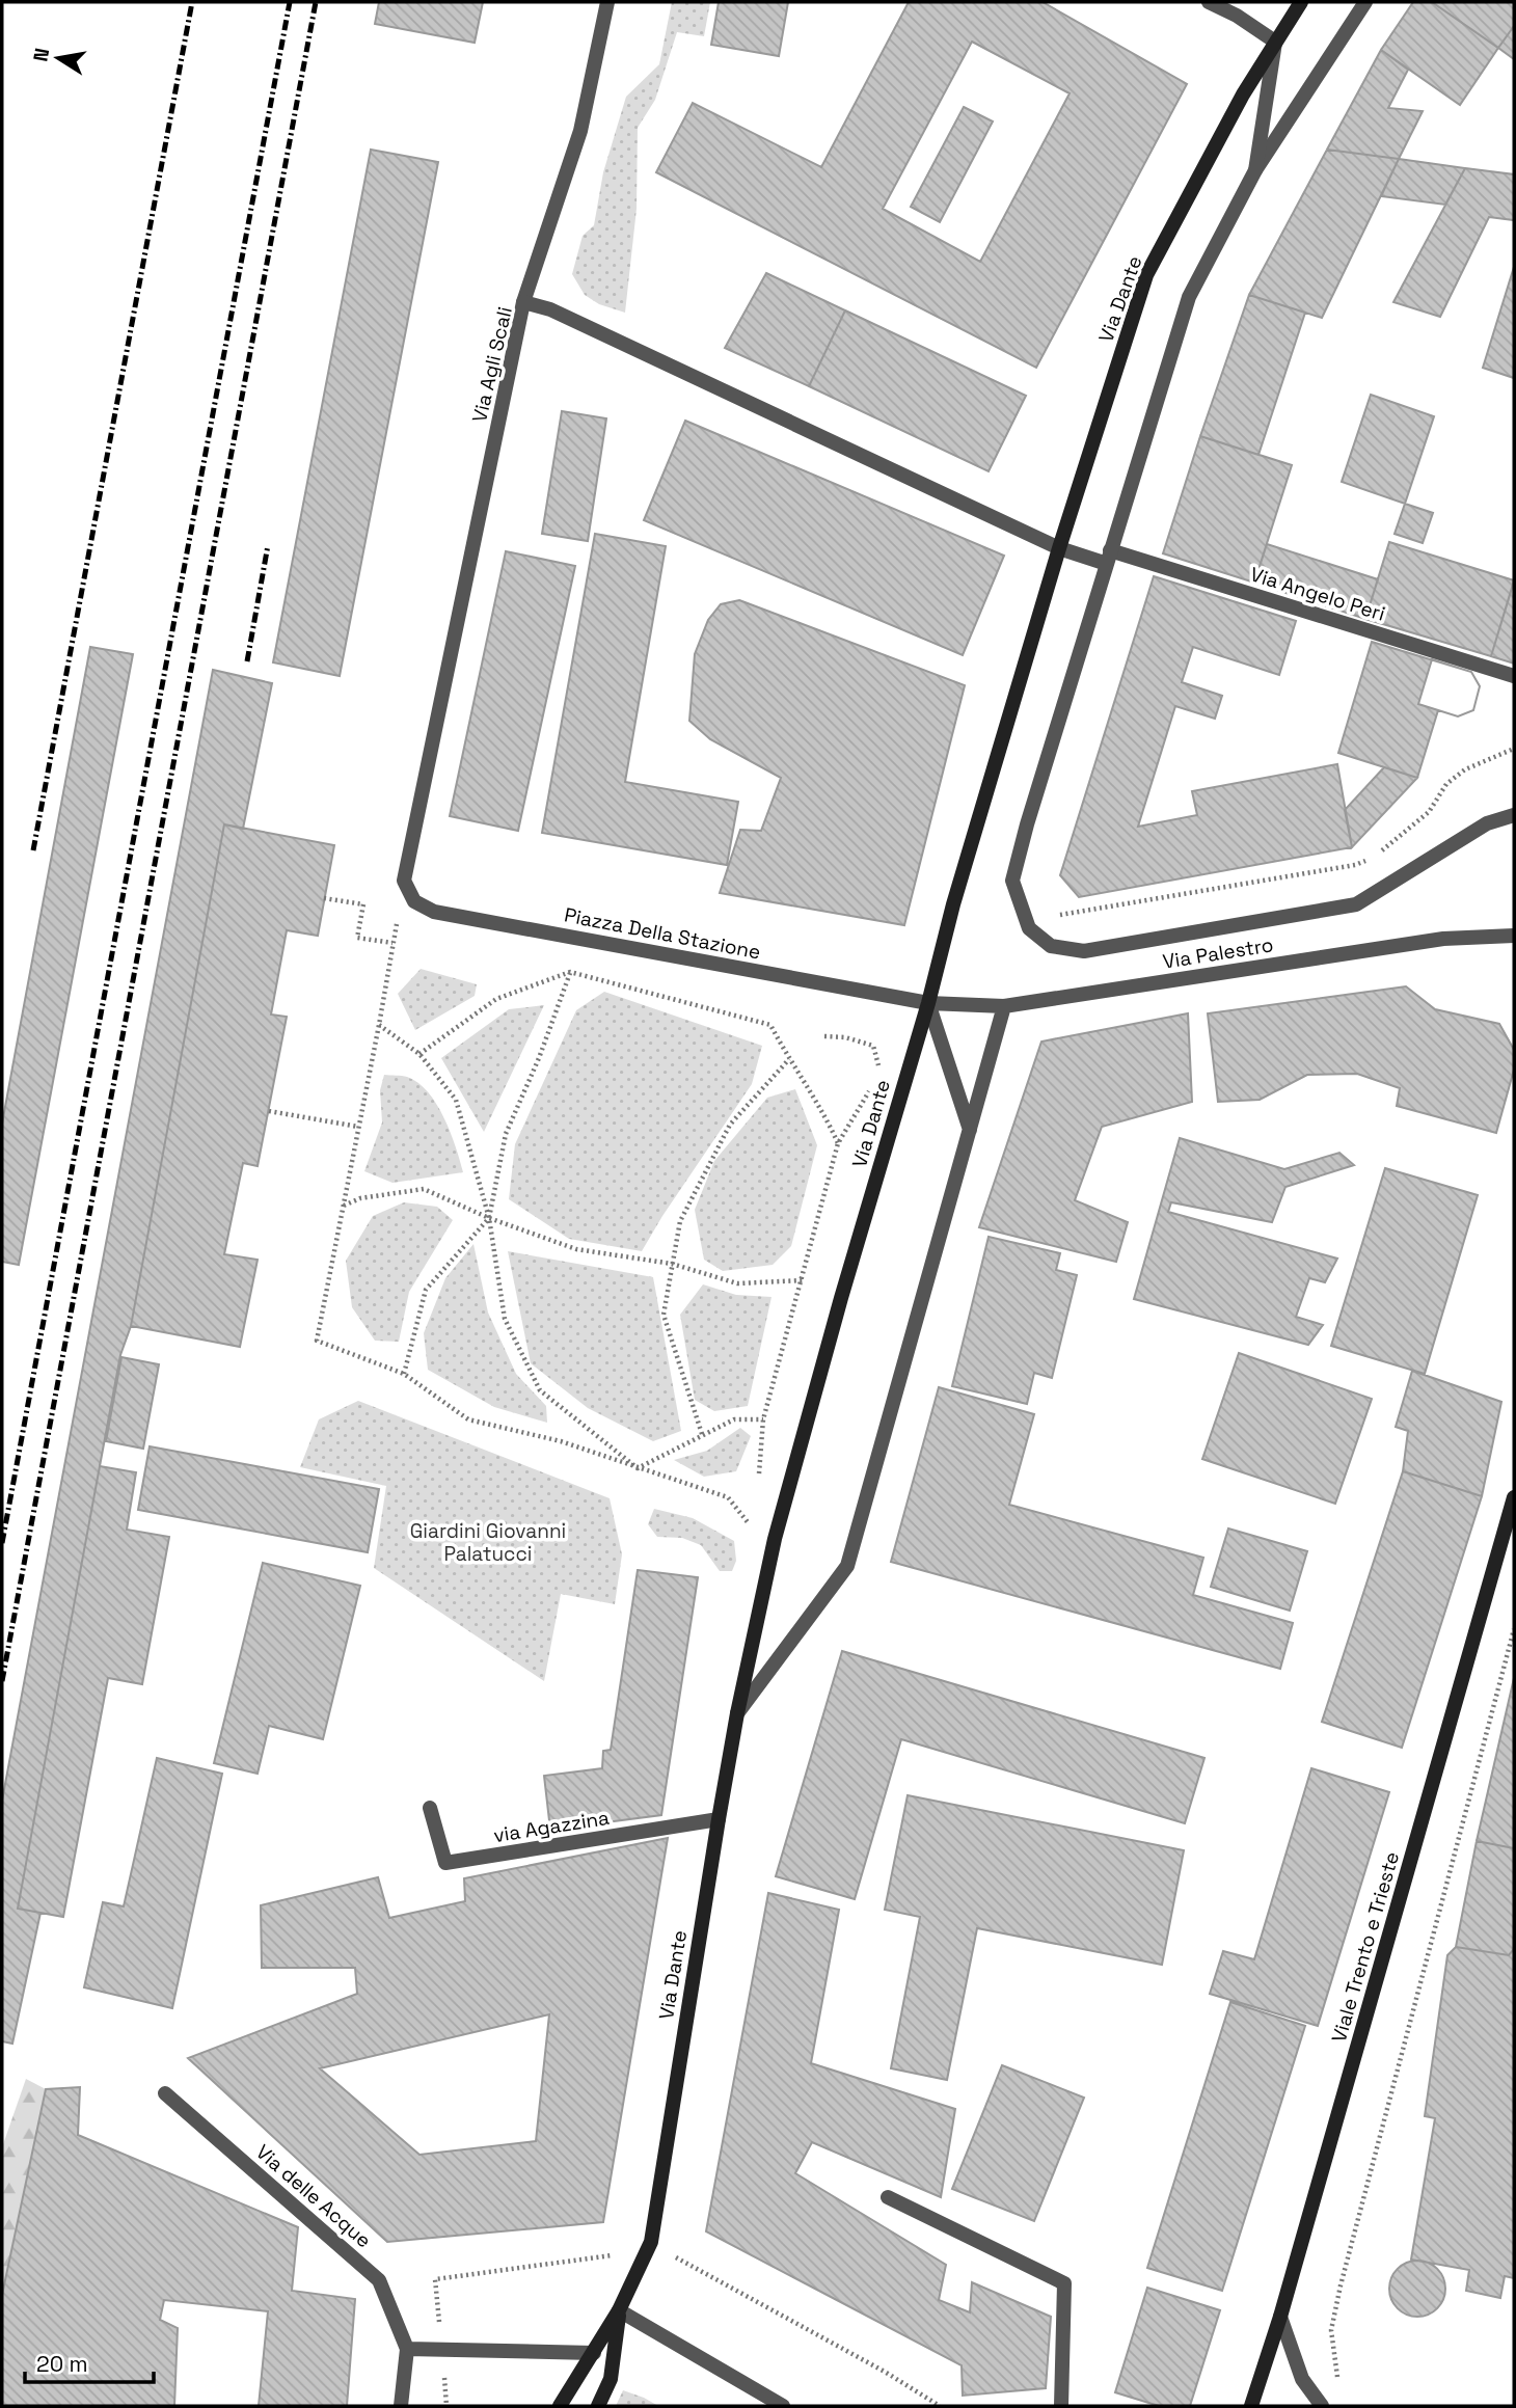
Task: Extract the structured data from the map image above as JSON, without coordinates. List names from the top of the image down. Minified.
{"streets":{"main road":["Via Dante","Viale Trento e Trieste"],"street":["Via Agli Scali","Via Angelo Peri","Piazza Della Stazione","Via Palestro","via Agazzina","Via delle Acque"]},"crossings":[["Via Dante","Via Agli Scali"],["Via Dante","Via Angelo Peri"],["Via Dante","Piazza Della Stazione"],["Via Dante","Via Palestro"],["Via Dante","via Agazzina"],["Via Agli Scali","Piazza Della Stazione"],["Piazza Della Stazione","Via Palestro"]],"parks":["Giardini Giovanni Palatucci"],"scale_bar":"20 m","north":"left"}
